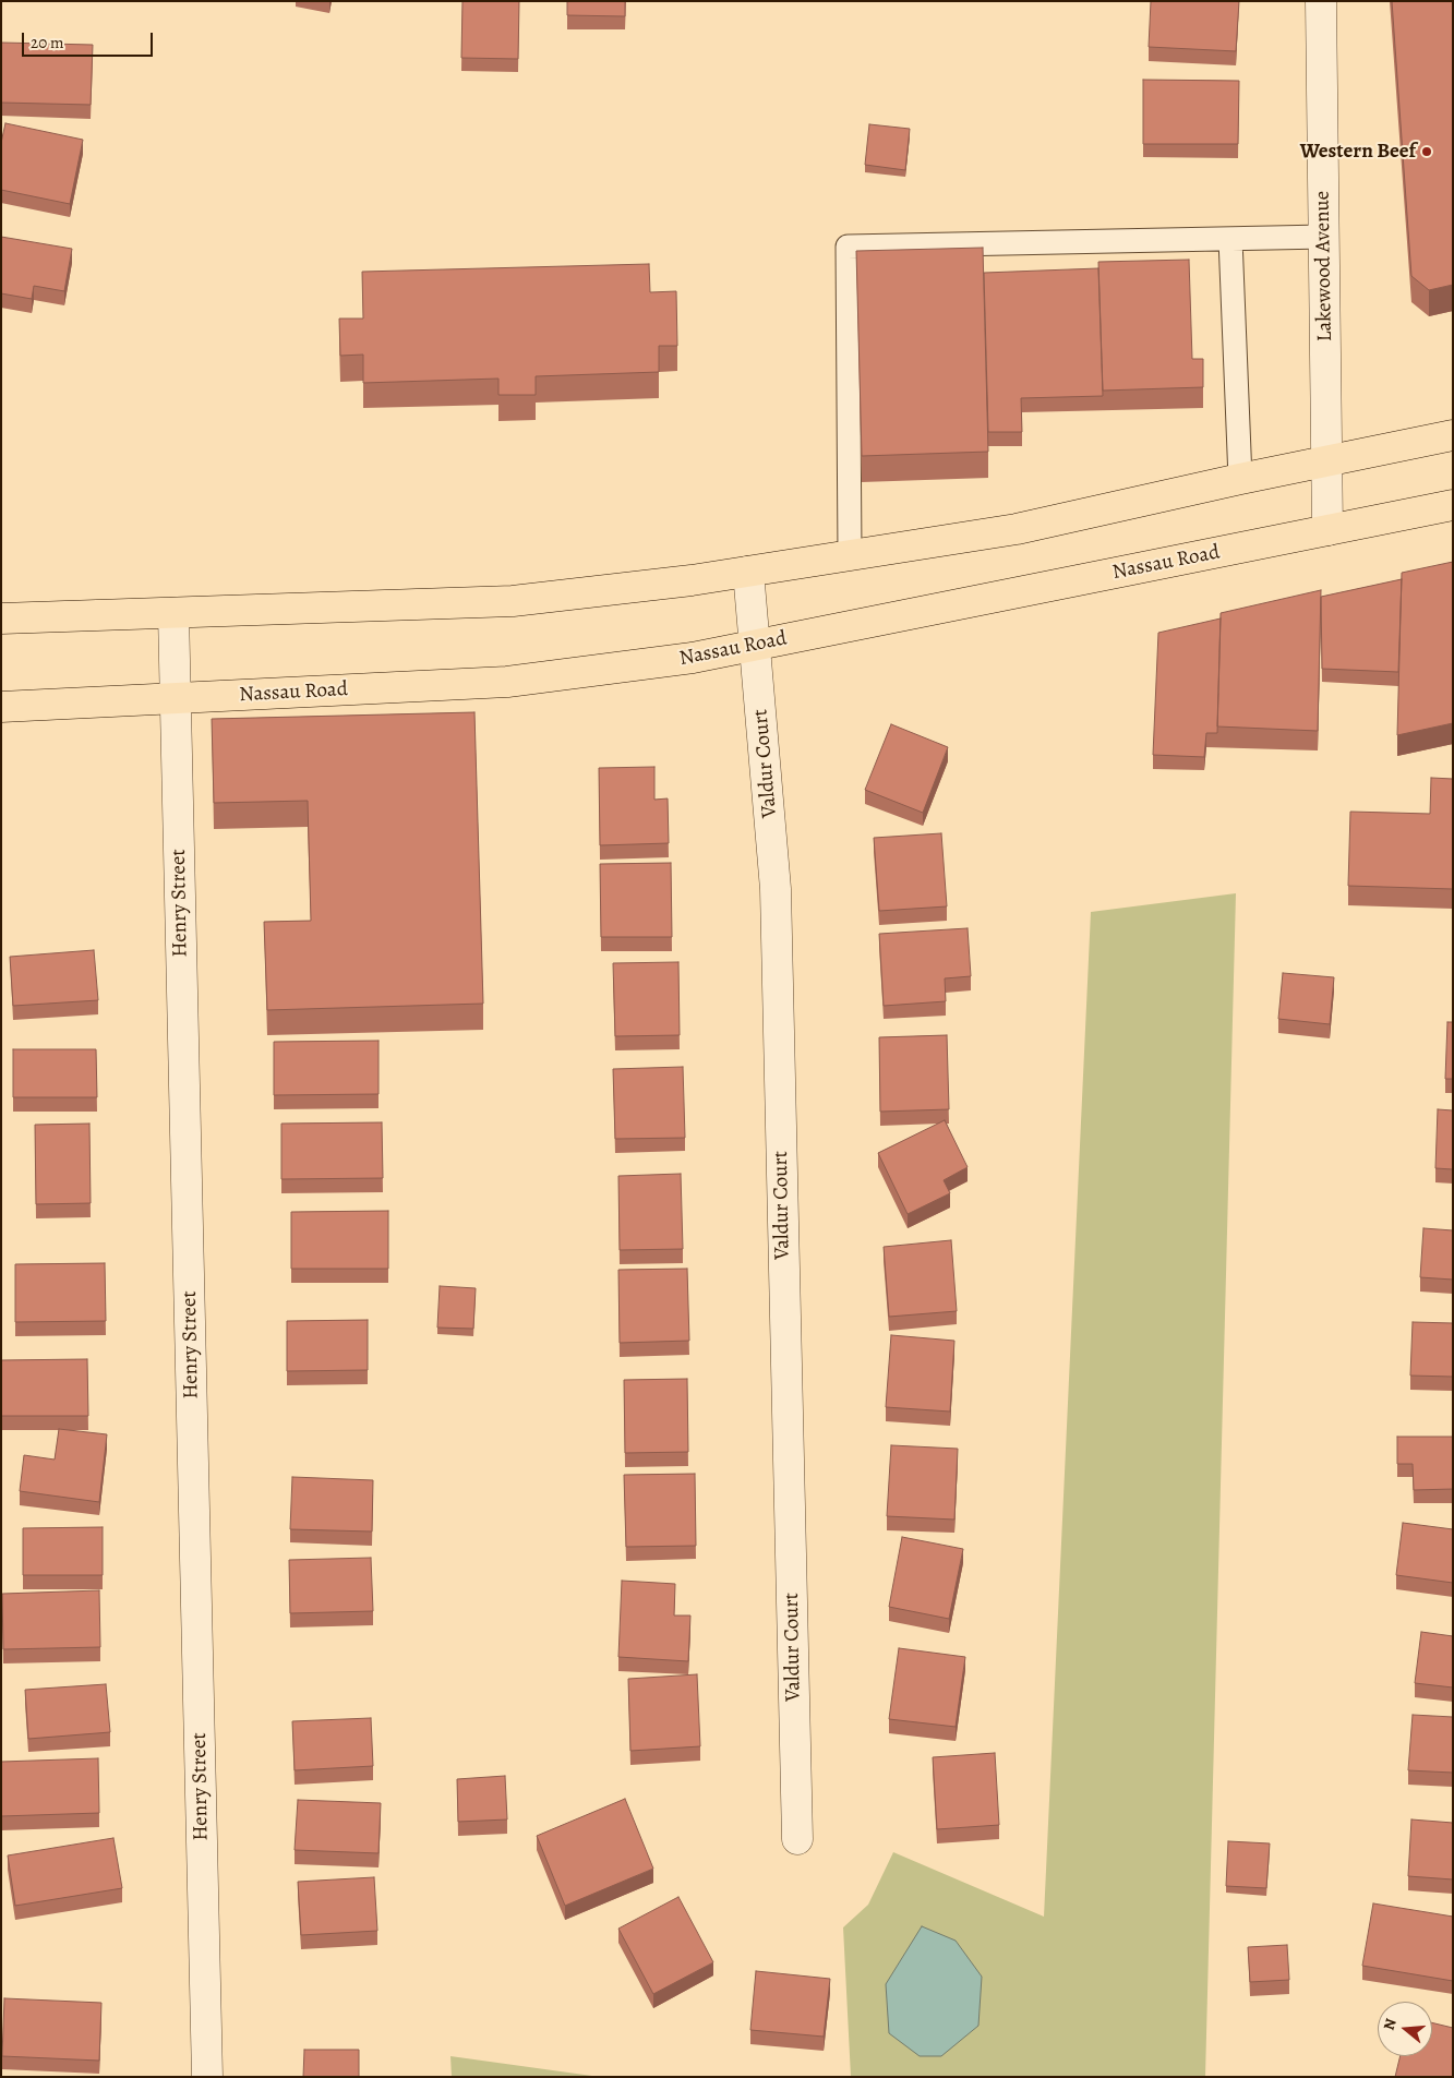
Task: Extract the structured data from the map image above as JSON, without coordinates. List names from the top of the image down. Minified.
{"streets":{"main road":["Nassau Road"],"street":["Lakewood Avenue","Valdur Court","Henry Street"]},"crossings":[["Lakewood Avenue","Nassau Road"],["Nassau Road","Valdur Court"],["Nassau Road","Henry Street"]],"places":["Western Beef"],"scale_bar":"20 m","north":"left"}
